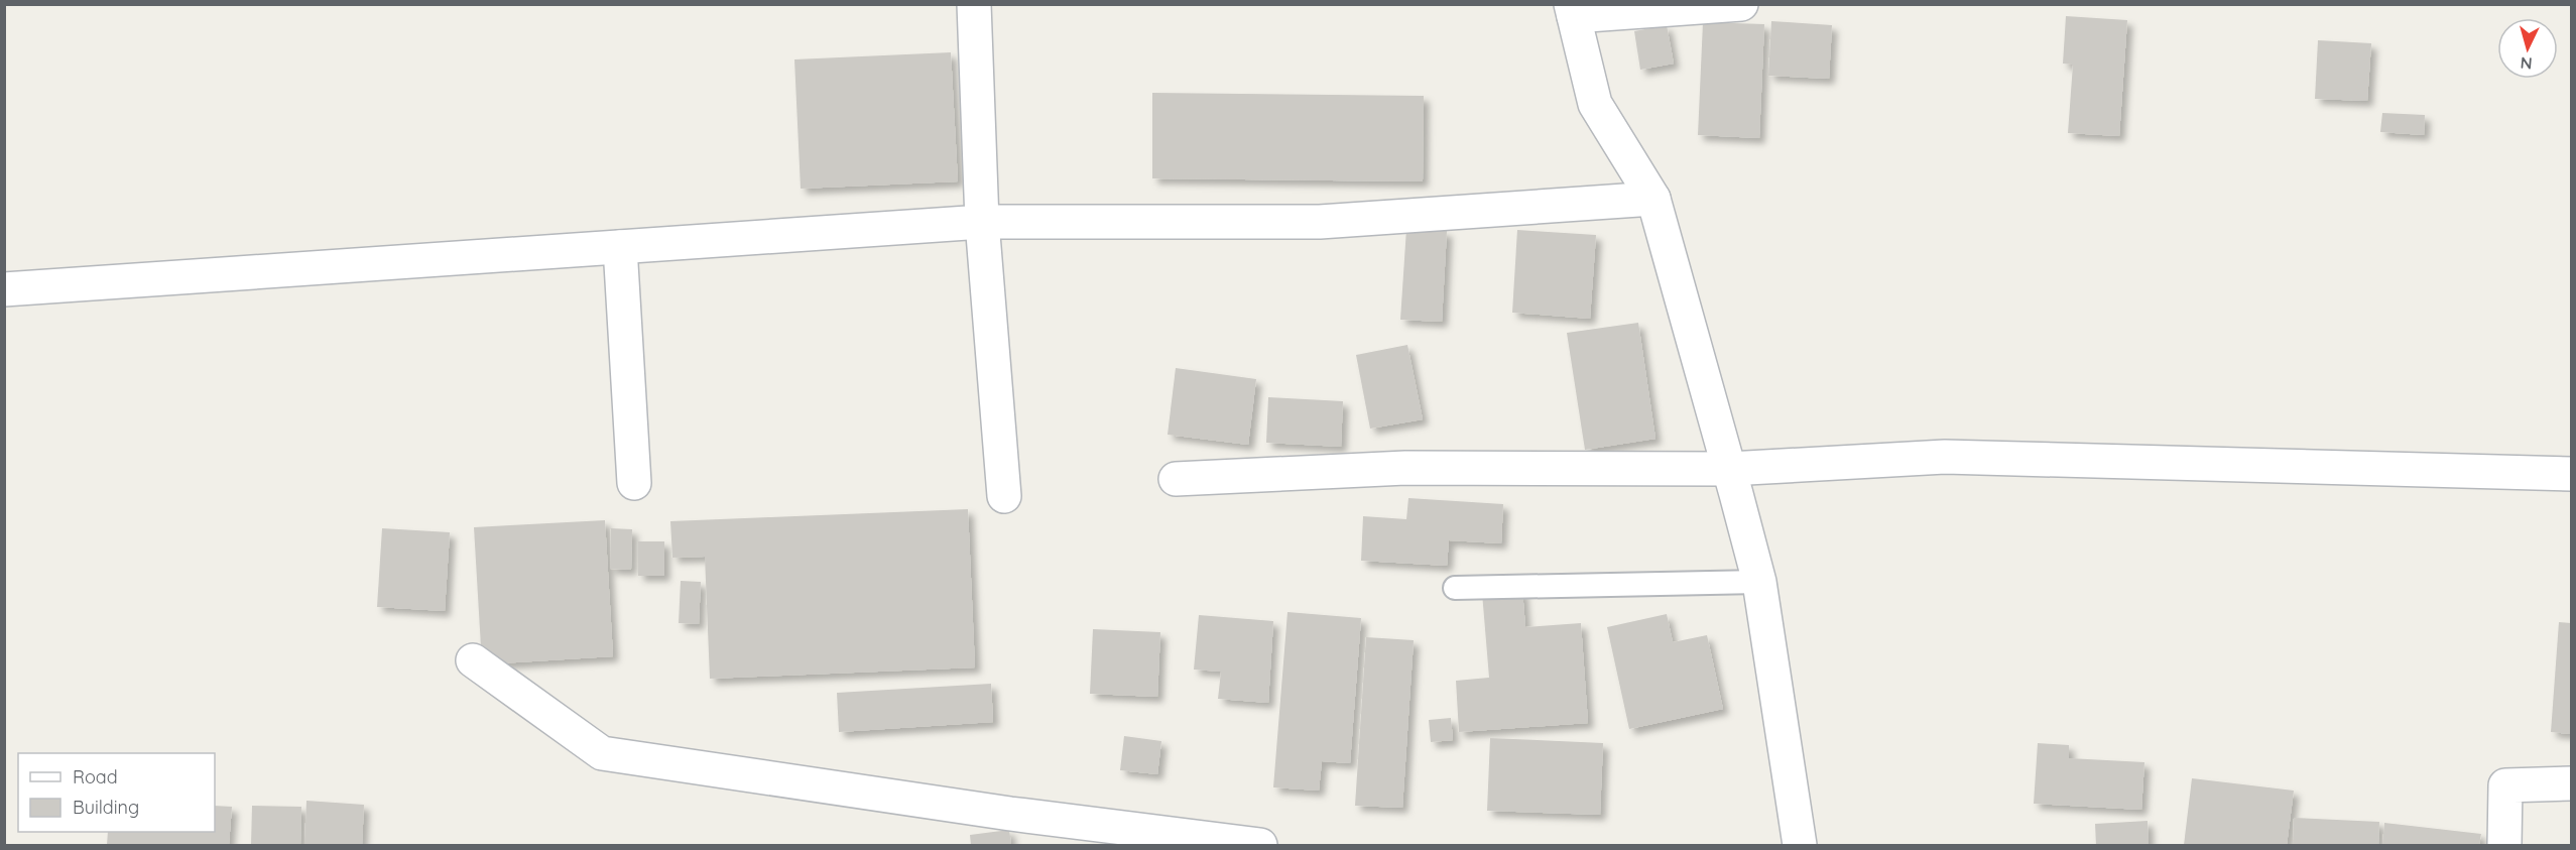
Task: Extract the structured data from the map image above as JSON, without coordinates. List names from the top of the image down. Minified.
{"legend":["Road","Building"],"north":"bottom"}
